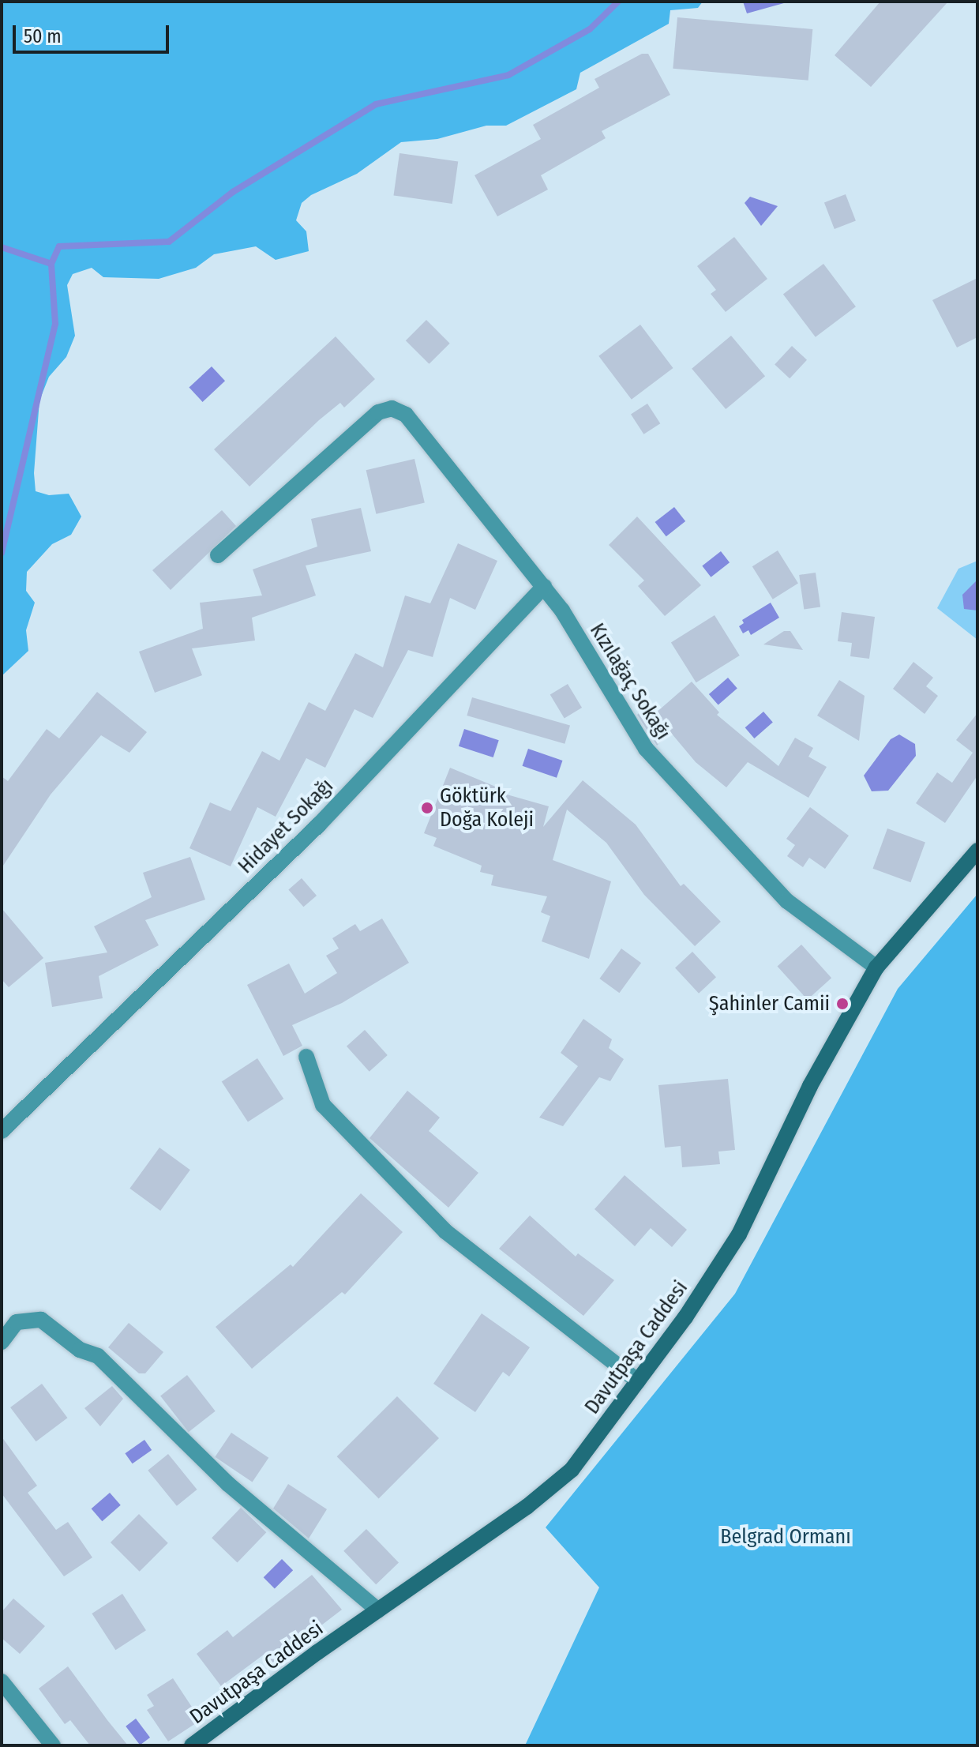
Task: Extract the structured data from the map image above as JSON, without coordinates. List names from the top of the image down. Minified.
{"streets":{"street":["Kızılağaç Sokağı","Hidayet Sokağı","Davutpaşa Caddesi"]},"crossings":[["Kızılağaç Sokağı","Hidayet Sokağı"],["Kızılağaç Sokağı","Davutpaşa Caddesi"]],"parks":["Belgrad Ormanı"],"places":["Göktürk Doğa Koleji","Şahinler Camii"],"scale_bar":"50 m"}
